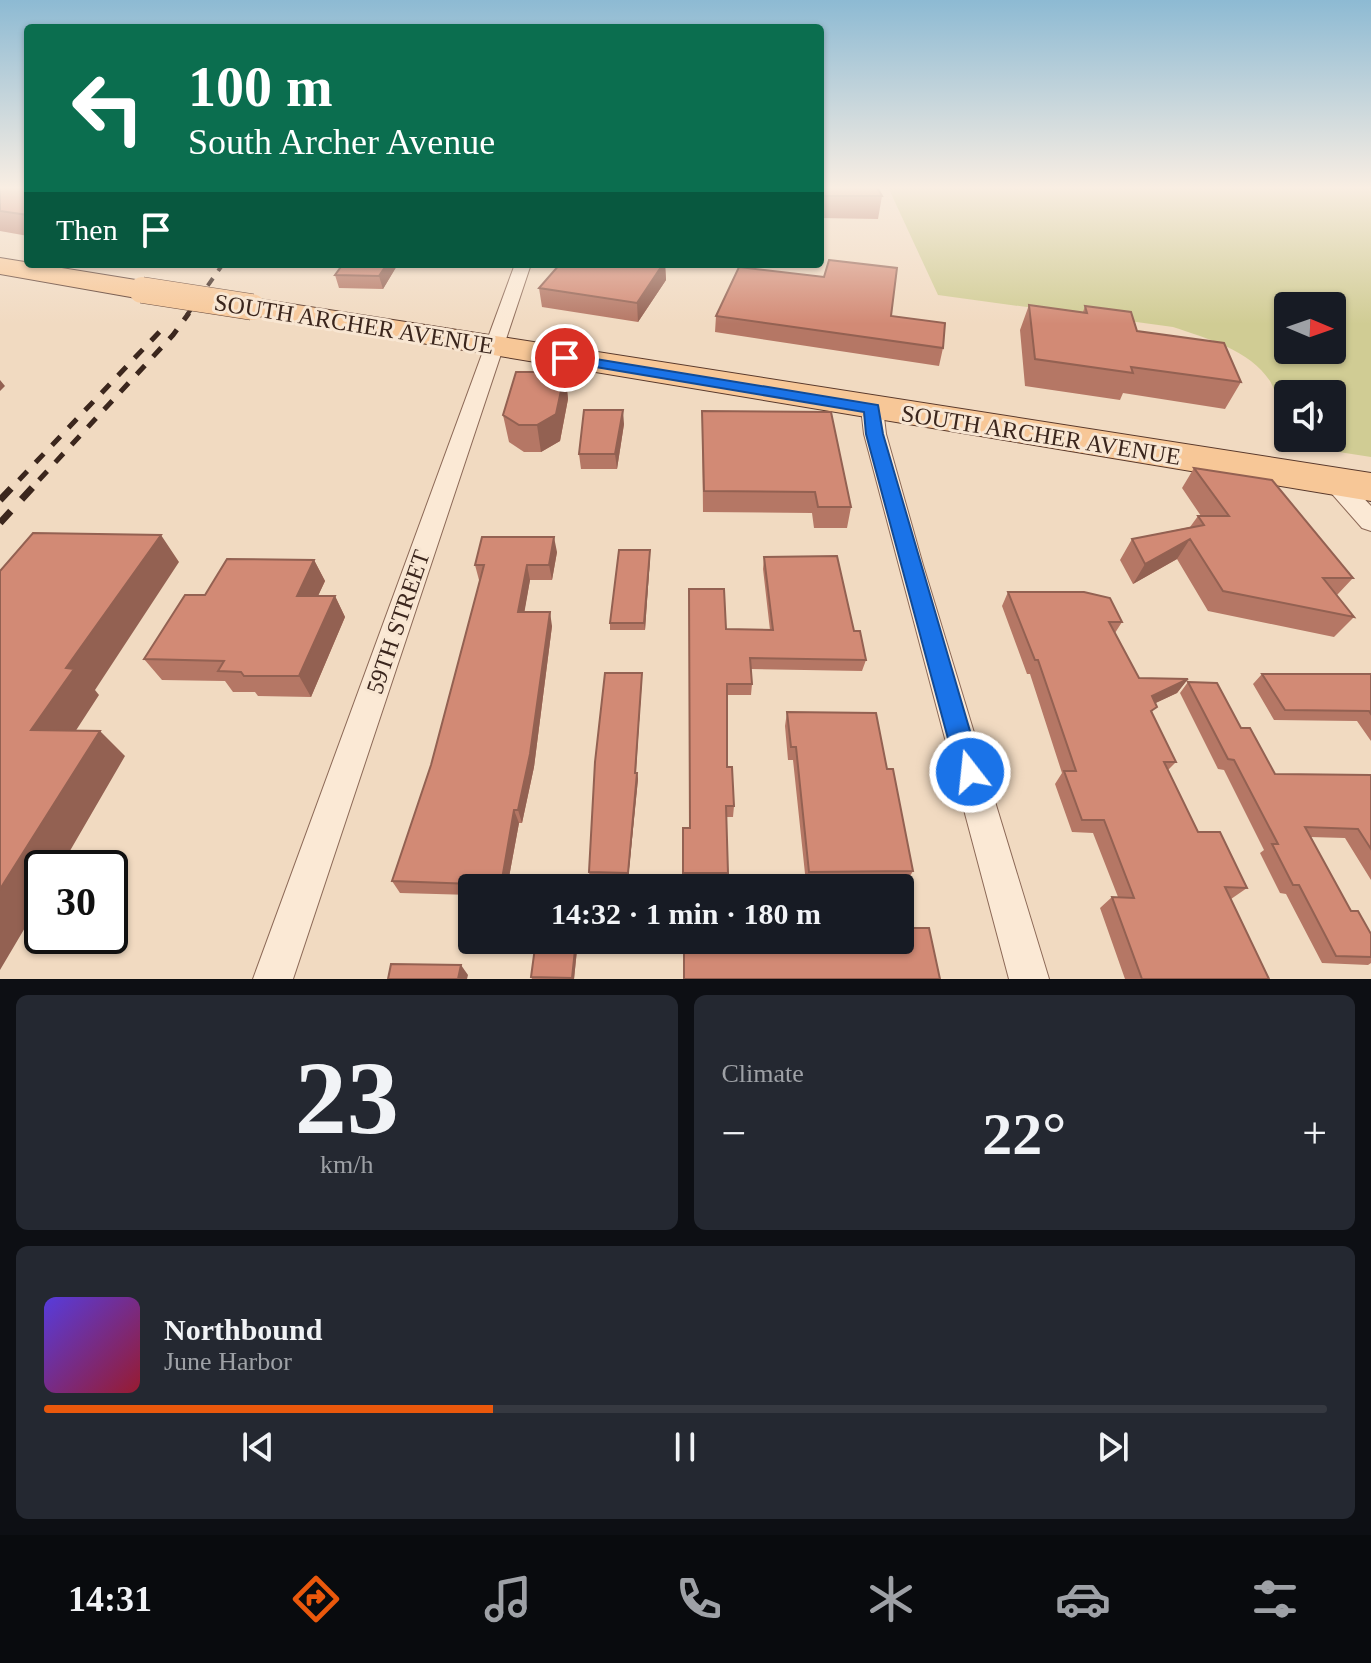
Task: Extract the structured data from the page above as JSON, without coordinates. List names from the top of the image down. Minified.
{"streets":{"main road":["SOUTH ARCHER AVENUE"],"street":["59TH STREET"]},"crossings":[["SOUTH ARCHER AVENUE","59TH STREET"]],"north":"right","page":{"turn":["100 m","South Archer Avenue"],"then":"Then","limit":"30","trip":"14:32 · 1 min · 180 m","tile":[["23","km/h"],"Climate"],"heat":["−","22°","+"],"song":["Northbound","June Harbor"],"tabs":"14:31"}}
